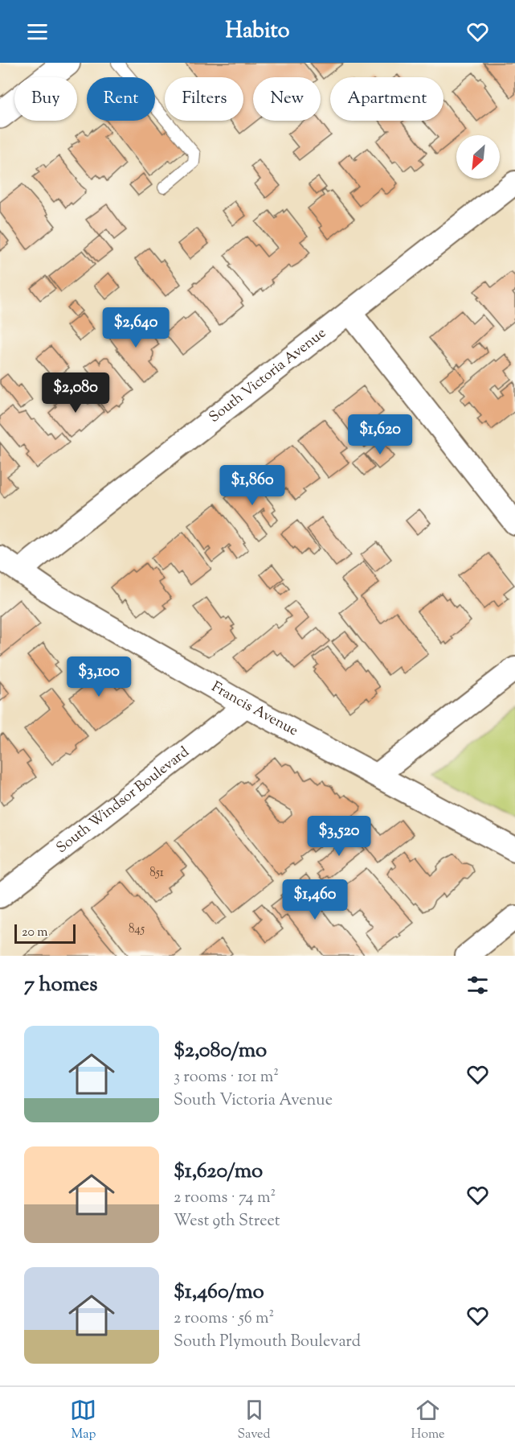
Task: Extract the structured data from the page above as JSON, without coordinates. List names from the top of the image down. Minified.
{"streets":{"street":["South Victoria Avenue","Francis Avenue","South Windsor Boulevard"]},"crossings":[["South Victoria Avenue","Francis Avenue"],["Francis Avenue","South Windsor Boulevard"]],"house_numbers":["851","845"],"scale_bar":"20 m","north":"bottom left","page":{"header":"Habito","chip":["Buy","Rent","Filters","New","Apartment"],"price":["$2,640","$2,080","$1,620","$1,860","$3,100","$3,520","$1,460"],"scale":"20 m","heading":"7 homes","list":[{"name":"$2,080/mo","note":"3 rooms · 101 m² · South Victoria Avenue"},{"name":"$1,620/mo","note":"2 rooms · 74 m² · West 9th Street"},{"name":"$1,460/mo","note":"2 rooms · 56 m² · South Plymouth Boulevard"}],"tabs":["Map","Saved","Home"]}}
